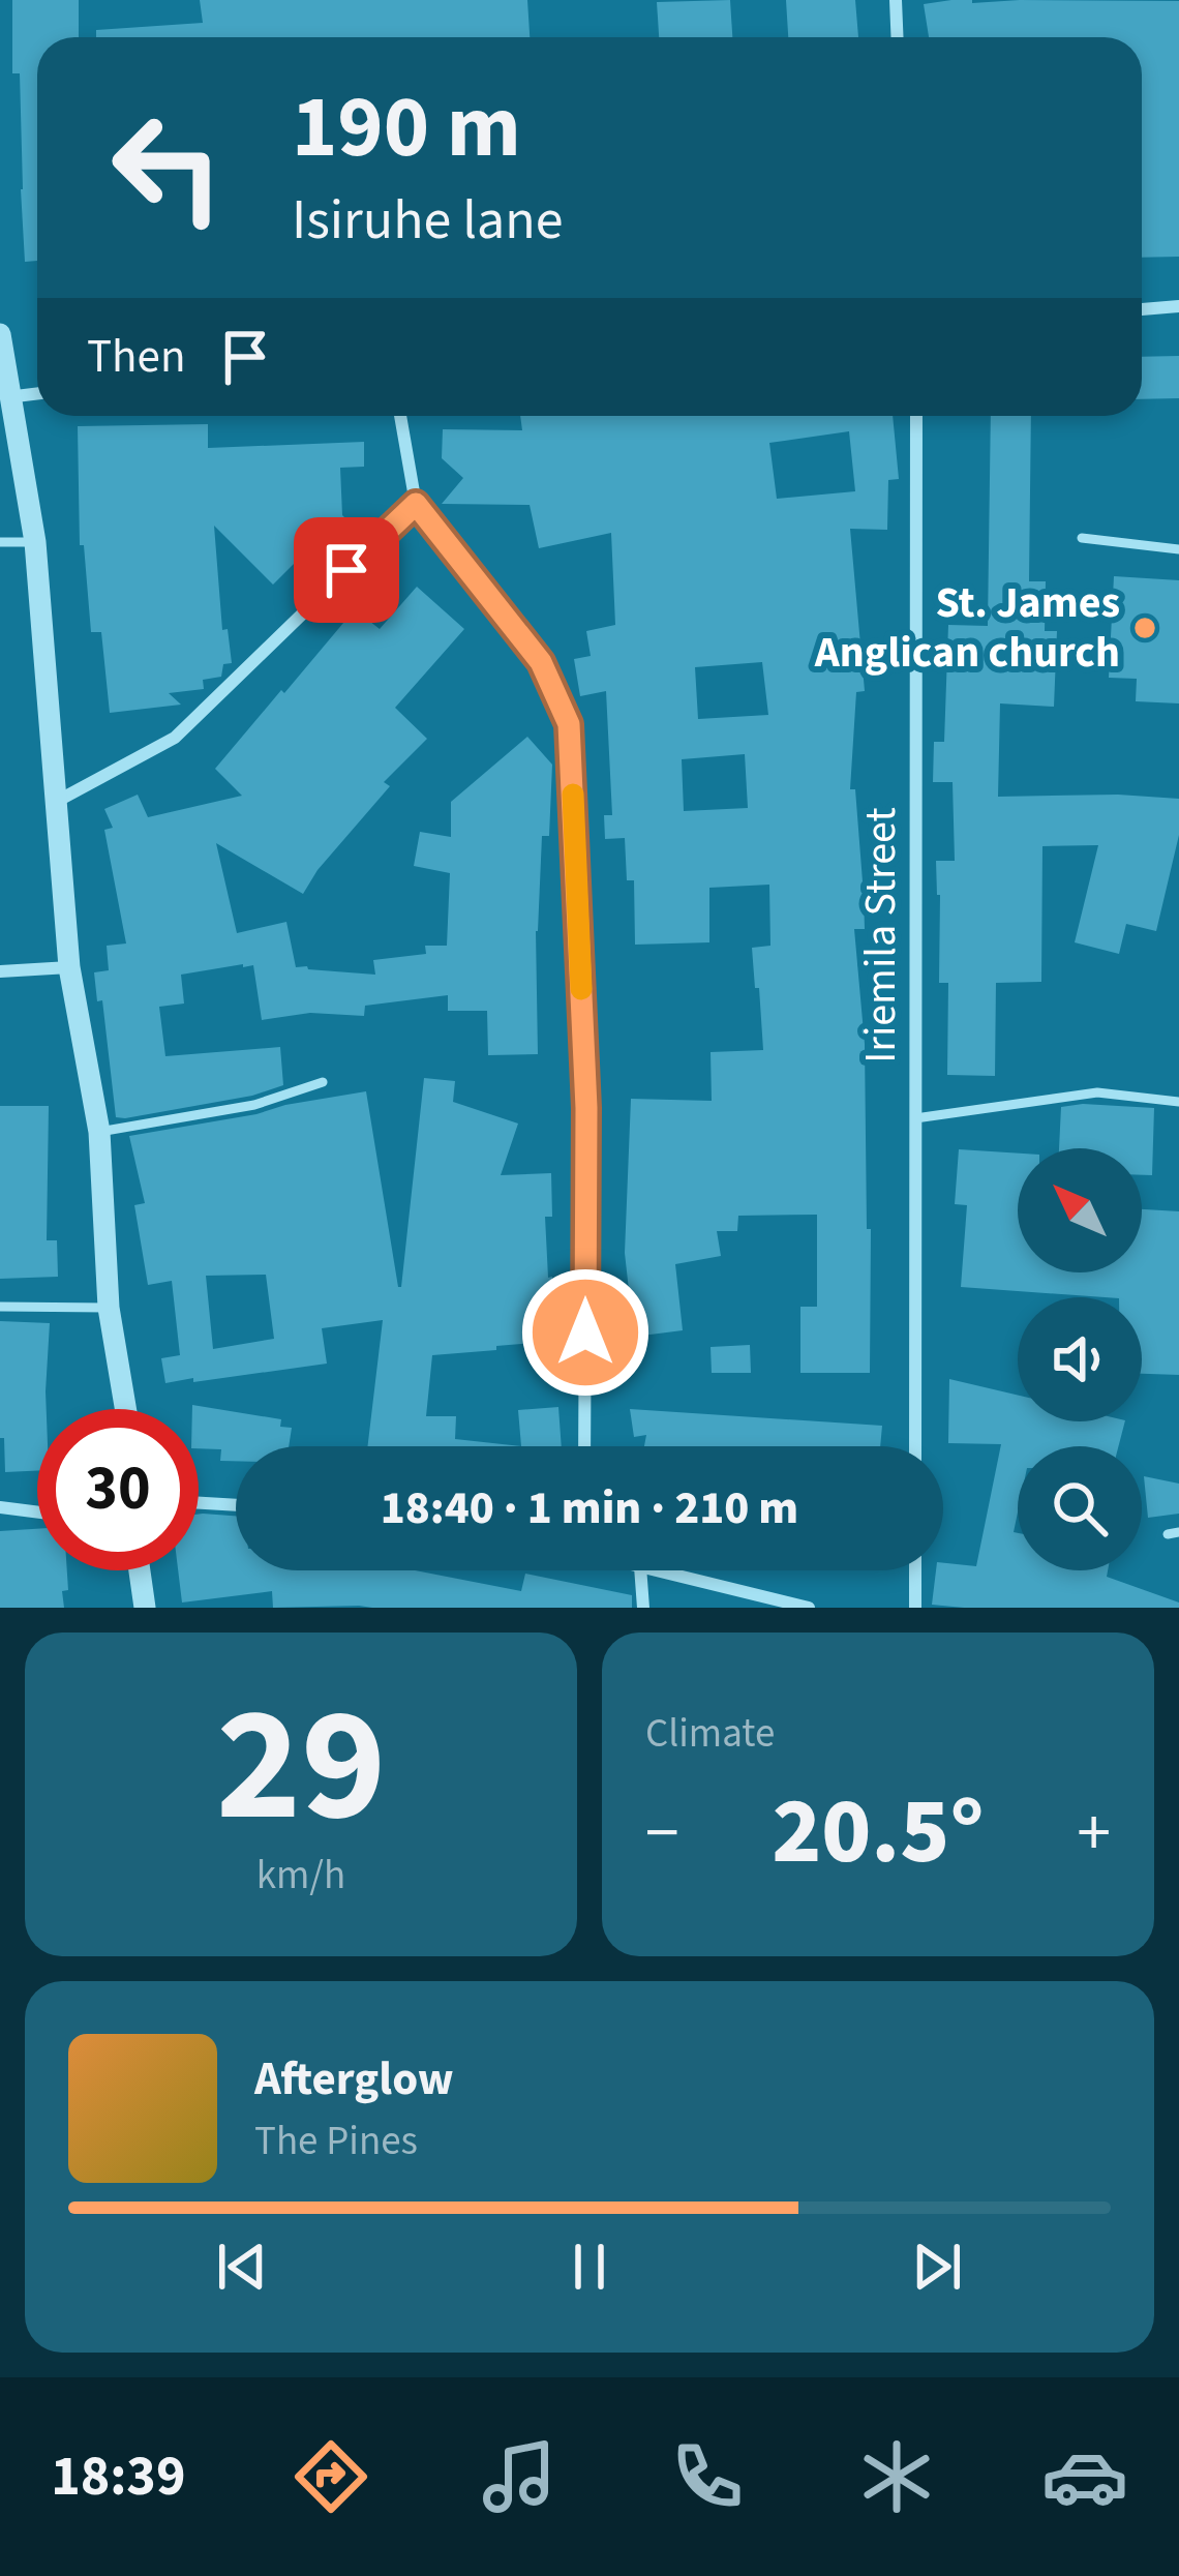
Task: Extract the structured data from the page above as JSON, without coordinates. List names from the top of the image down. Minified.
{"streets":{"street":["Iriemila Street"]},"places":["St. James Anglican church"],"north":"top left","page":{"turn":["190 m","Isiruhe lane"],"then":"Then","limit":"30","trip":"18:40 · 1 min · 210 m","tile":[["29","km/h"],"Climate"],"heat":["−","20.5°","+"],"song":["Afterglow","The Pines"],"tabs":"18:39"}}
